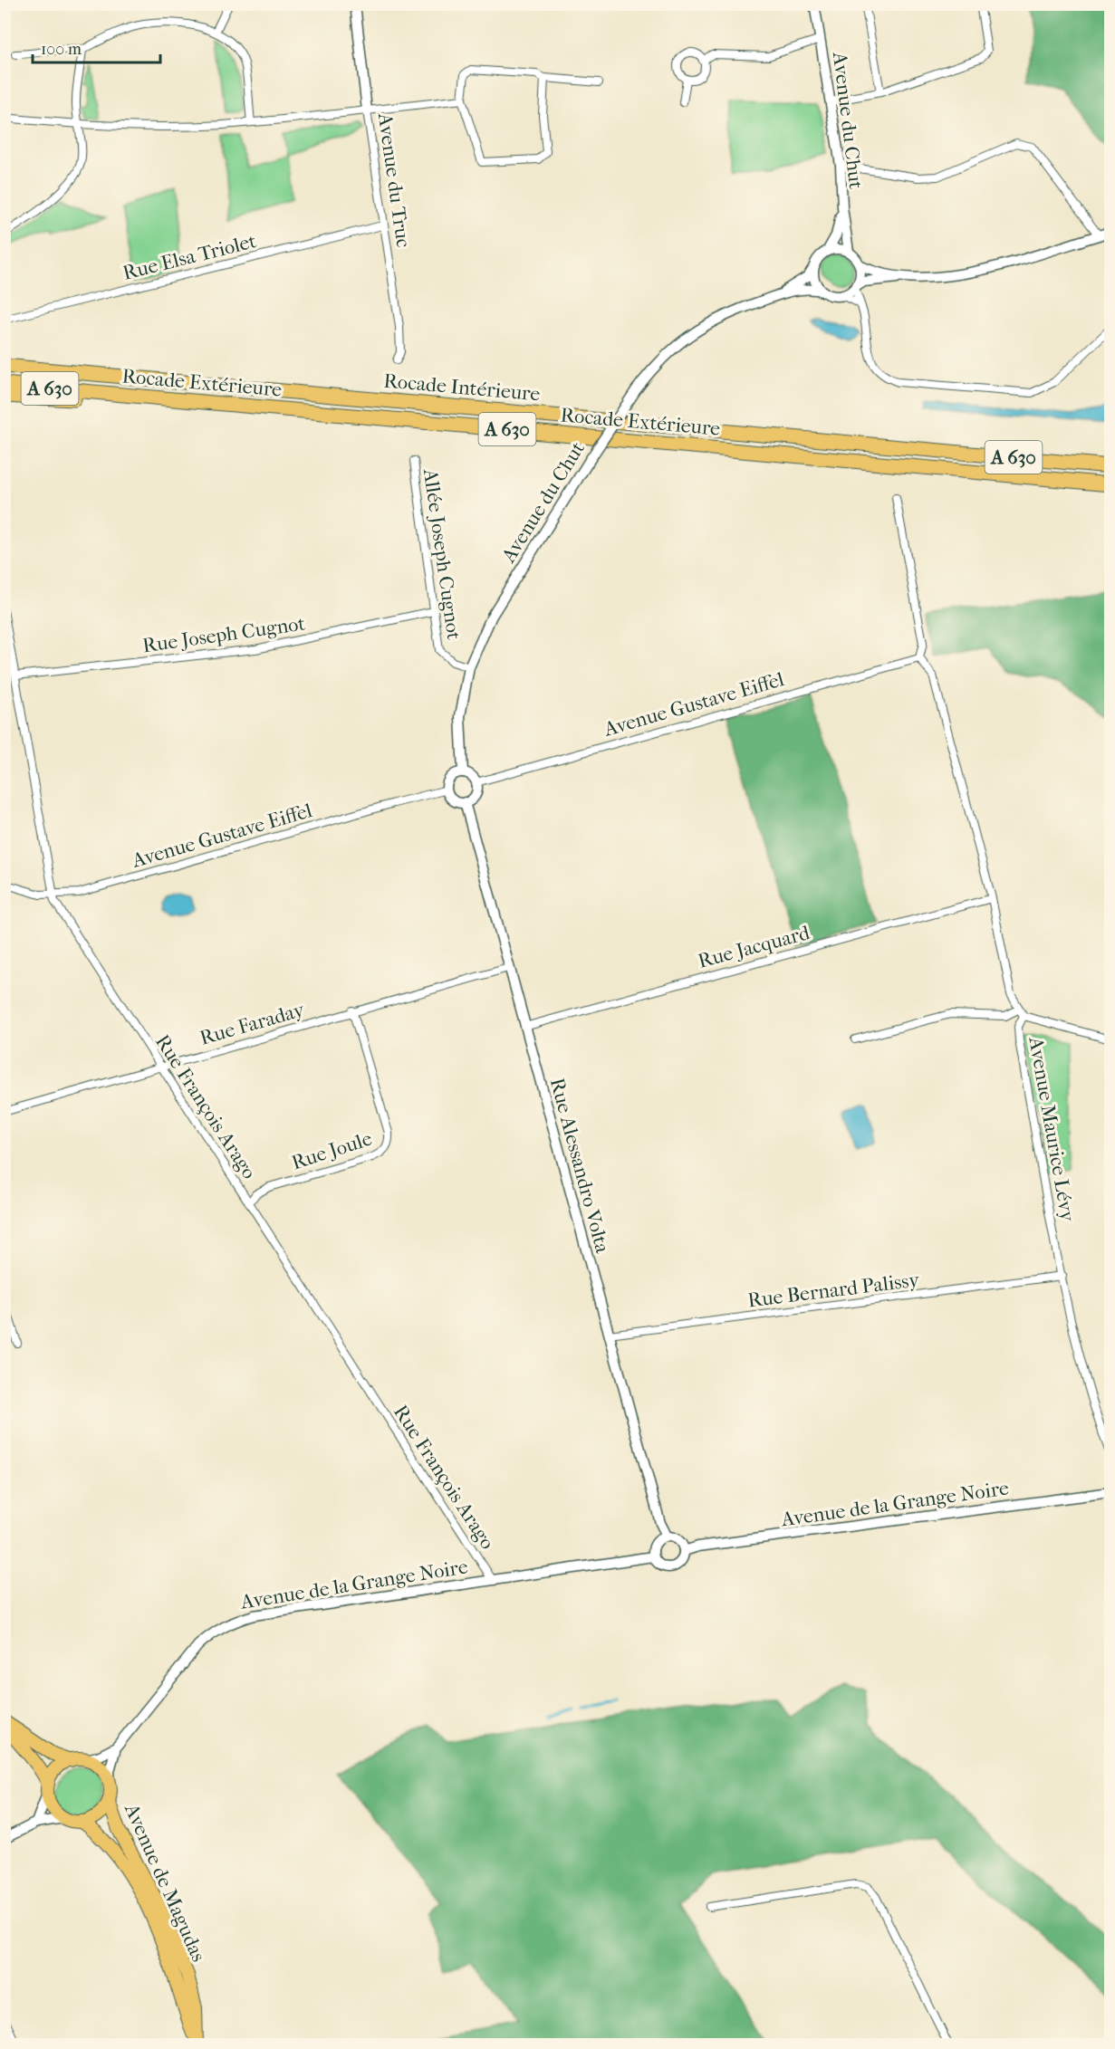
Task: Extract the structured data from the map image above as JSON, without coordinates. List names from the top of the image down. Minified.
{"streets":{"highway":["Rocade Extérieure","Rocade Intérieure","A 630"],"main road":["Avenue de Magudas"],"street":["Avenue du Chut","Avenue du Truc","Rue Elsa Triolet","Allée Joseph Cugnot","Rue Joseph Cugnot","Avenue Gustave Eiffel","Rue Jacquard","Rue Faraday","Rue François Arago","Avenue Maurice Lévy","Rue Joule","Rue Alessandro Volta","Rue Bernard Palissy","Avenue de la Grange Noire"]},"crossings":[["Avenue du Chut","Allée Joseph Cugnot"],["Avenue du Chut","Avenue Gustave Eiffel"],["Avenue du Chut","Rue Alessandro Volta"],["Avenue du Truc","Rue Elsa Triolet"],["Allée Joseph Cugnot","Rue Joseph Cugnot"],["Rue Joseph Cugnot","Rue François Arago"],["Avenue Gustave Eiffel","Rue François Arago"],["Avenue Gustave Eiffel","Avenue Maurice Lévy"],["Avenue Gustave Eiffel","Rue Alessandro Volta"],["Rue Jacquard","Avenue Maurice Lévy"],["Rue Jacquard","Rue Alessandro Volta"],["Rue Faraday","Rue François Arago"],["Rue Faraday","Rue Joule"],["Rue Faraday","Rue Alessandro Volta"],["Rue François Arago","Rue Joule"],["Rue François Arago","Avenue de la Grange Noire"],["Avenue Maurice Lévy","Rue Bernard Palissy"],["Rue Alessandro Volta","Rue Bernard Palissy"],["Rue Alessandro Volta","Avenue de la Grange Noire"],["Avenue de la Grange Noire","Avenue de Magudas"]],"scale_bar":"100 m"}
